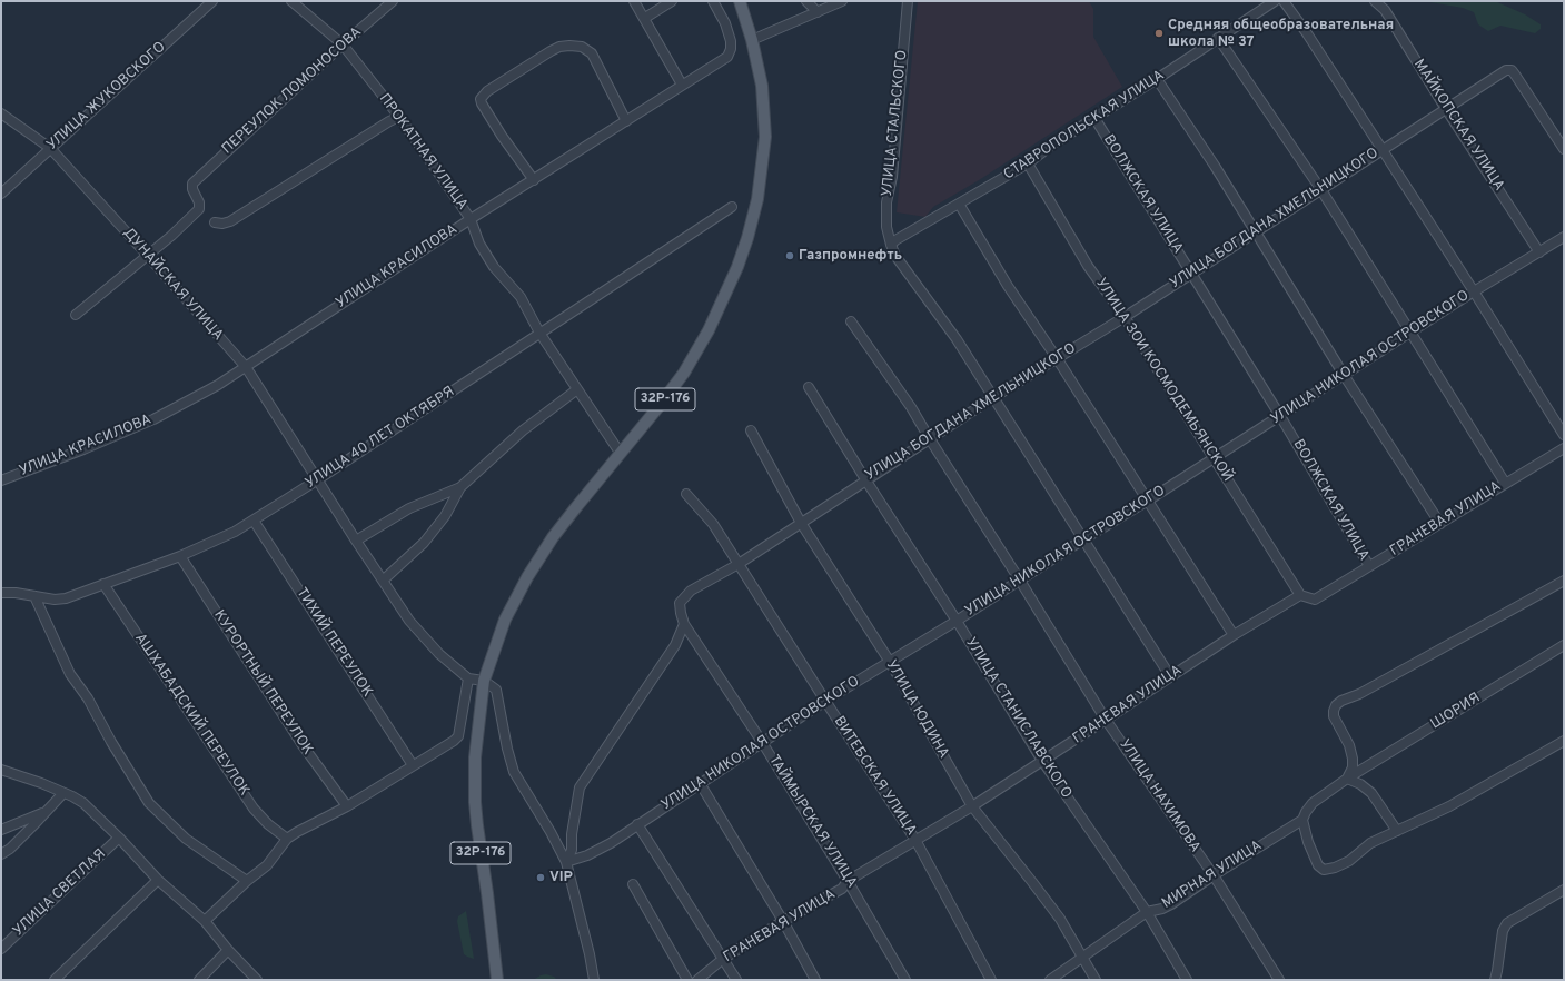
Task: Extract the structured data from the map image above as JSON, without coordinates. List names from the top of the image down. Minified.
{"streets":{"main road":["32Р-176"],"street":["ПЕРЕУЛОК ЛОМОНОСОВА","УЛИЦА ЖУКОВСКОГО","УЛИЦА СТАЛЬСКОГО","СТАВРОПОЛЬСКАЯ УЛИЦА","МАЙКОПСКАЯ УЛИЦА","ПРОКАТНАЯ УЛИЦА","ВОЛЖСКАЯ УЛИЦА","УЛИЦА БОГДАНА ХМЕЛЬНИЦКОГО","УЛИЦА КРАСИЛОВА","ДУНАЙСКАЯ УЛИЦА","УЛИЦА НИКОЛАЯ ОСТРОВСКОГО","УЛИЦА ЗОИ КОСМОДЕМЬЯНСКОЙ","УЛИЦА 40 ЛЕТ ОКТЯБРЯ","ГРАНЕВАЯ УЛИЦА","ТИХИЙ ПЕРЕУЛОК","КУРОРТНЫЙ ПЕРЕУЛОК","УЛИЦА ЮДИНА","ШОРИЯ","АШХАБАДСКИЙ ПЕРЕУЛОК","УЛИЦА СТАНИСЛАВСКОГО","ВИТЕБСКАЯ УЛИЦА","УЛИЦА НАХИМОВА","ТАЙМЫРСКАЯ УЛИЦА","МИРНАЯ УЛИЦА","УЛИЦА СВЕТЛАЯ"]},"crossings":[["ПЕРЕУЛОК ЛОМОНОСОВА","ПРОКАТНАЯ УЛИЦА"],["ПЕРЕУЛОК ЛОМОНОСОВА","ДУНАЙСКАЯ УЛИЦА"],["УЛИЦА ЖУКОВСКОГО","ДУНАЙСКАЯ УЛИЦА"],["УЛИЦА СТАЛЬСКОГО","СТАВРОПОЛЬСКАЯ УЛИЦА"],["УЛИЦА СТАЛЬСКОГО","УЛИЦА БОГДАНА ХМЕЛЬНИЦКОГО"],["УЛИЦА СТАЛЬСКОГО","УЛИЦА НИКОЛАЯ ОСТРОВСКОГО"],["УЛИЦА СТАЛЬСКОГО","ГРАНЕВАЯ УЛИЦА"],["СТАВРОПОЛЬСКАЯ УЛИЦА","ВОЛЖСКАЯ УЛИЦА"],["СТАВРОПОЛЬСКАЯ УЛИЦА","УЛИЦА ЗОИ КОСМОДЕМЬЯНСКОЙ"],["МАЙКОПСКАЯ УЛИЦА","УЛИЦА БОГДАНА ХМЕЛЬНИЦКОГО"],["МАЙКОПСКАЯ УЛИЦА","УЛИЦА НИКОЛАЯ ОСТРОВСКОГО"],["ПРОКАТНАЯ УЛИЦА","УЛИЦА КРАСИЛОВА"],["ПРОКАТНАЯ УЛИЦА","32Р-176"],["ПРОКАТНАЯ УЛИЦА","УЛИЦА 40 ЛЕТ ОКТЯБРЯ"],["ВОЛЖСКАЯ УЛИЦА","УЛИЦА БОГДАНА ХМЕЛЬНИЦКОГО"],["ВОЛЖСКАЯ УЛИЦА","УЛИЦА НИКОЛАЯ ОСТРОВСКОГО"],["ВОЛЖСКАЯ УЛИЦА","ГРАНЕВАЯ УЛИЦА"],["УЛИЦА БОГДАНА ХМЕЛЬНИЦКОГО","УЛИЦА ЗОИ КОСМОДЕМЬЯНСКОЙ"],["УЛИЦА БОГДАНА ХМЕЛЬНИЦКОГО","УЛИЦА ЮДИНА"],["УЛИЦА БОГДАНА ХМЕЛЬНИЦКОГО","УЛИЦА СТАНИСЛАВСКОГО"],["УЛИЦА БОГДАНА ХМЕЛЬНИЦКОГО","ВИТЕБСКАЯ УЛИЦА"],["УЛИЦА БОГДАНА ХМЕЛЬНИЦКОГО","УЛИЦА НАХИМОВА"],["УЛИЦА БОГДАНА ХМЕЛЬНИЦКОГО","ТАЙМЫРСКАЯ УЛИЦА"],["УЛИЦА КРАСИЛОВА","ДУНАЙСКАЯ УЛИЦА"],["ДУНАЙСКАЯ УЛИЦА","УЛИЦА 40 ЛЕТ ОКТЯБРЯ"],["УЛИЦА НИКОЛАЯ ОСТРОВСКОГО","УЛИЦА ЗОИ КОСМОДЕМЬЯНСКОЙ"],["УЛИЦА НИКОЛАЯ ОСТРОВСКОГО","УЛИЦА ЮДИНА"],["УЛИЦА НИКОЛАЯ ОСТРОВСКОГО","УЛИЦА СТАНИСЛАВСКОГО"],["УЛИЦА НИКОЛАЯ ОСТРОВСКОГО","ВИТЕБСКАЯ УЛИЦА"],["УЛИЦА НИКОЛАЯ ОСТРОВСКОГО","УЛИЦА НАХИМОВА"],["УЛИЦА НИКОЛАЯ ОСТРОВСКОГО","ТАЙМЫРСКАЯ УЛИЦА"],["УЛИЦА ЗОИ КОСМОДЕМЬЯНСКОЙ","ГРАНЕВАЯ УЛИЦА"],["УЛИЦА 40 ЛЕТ ОКТЯБРЯ","ТИХИЙ ПЕРЕУЛОК"],["УЛИЦА 40 ЛЕТ ОКТЯБРЯ","КУРОРТНЫЙ ПЕРЕУЛОК"],["УЛИЦА 40 ЛЕТ ОКТЯБРЯ","АШХАБАДСКИЙ ПЕРЕУЛОК"],["ГРАНЕВАЯ УЛИЦА","УЛИЦА ЮДИНА"],["ГРАНЕВАЯ УЛИЦА","УЛИЦА СТАНИСЛАВСКОГО"],["ГРАНЕВАЯ УЛИЦА","ВИТЕБСКАЯ УЛИЦА"],["ГРАНЕВАЯ УЛИЦА","УЛИЦА НАХИМОВА"],["ГРАНЕВАЯ УЛИЦА","ТАЙМЫРСКАЯ УЛИЦА"],["УЛИЦА ЮДИНА","МИРНАЯ УЛИЦА"],["ШОРИЯ","МИРНАЯ УЛИЦА"],["УЛИЦА СТАНИСЛАВСКОГО","МИРНАЯ УЛИЦА"],["УЛИЦА НАХИМОВА","МИРНАЯ УЛИЦА"]],"places":["Средняя общеобразовательная школа № 37","Газпромнефть","VIP"]}
